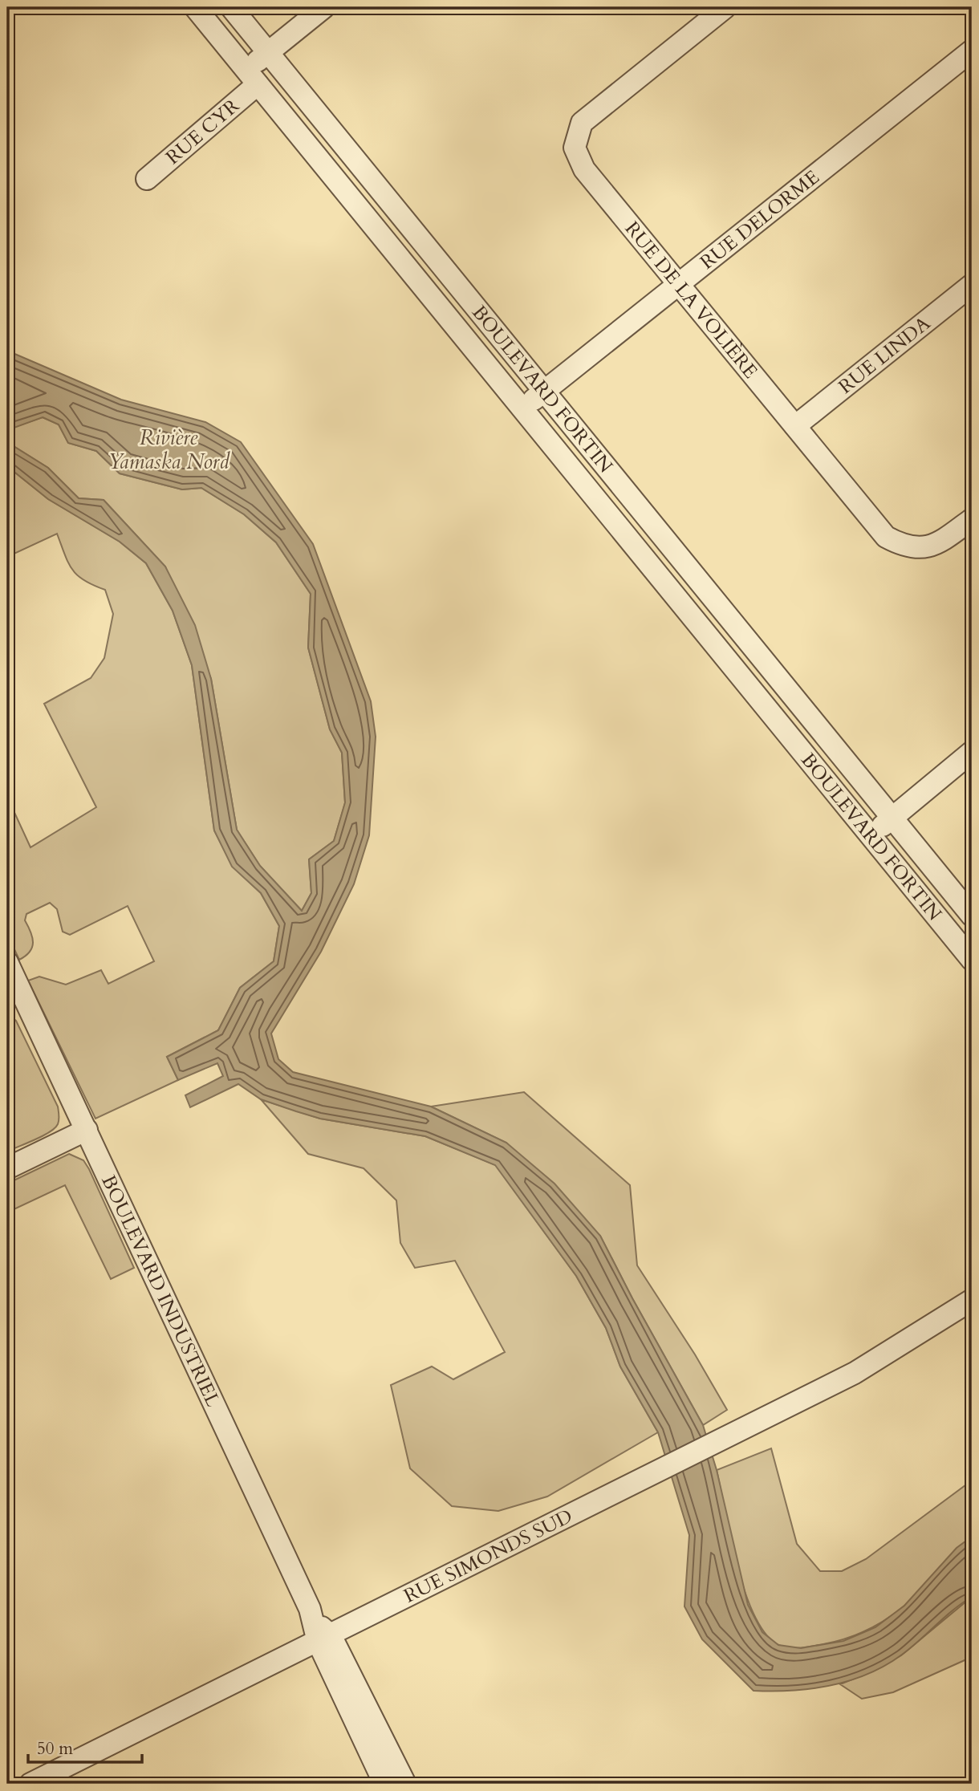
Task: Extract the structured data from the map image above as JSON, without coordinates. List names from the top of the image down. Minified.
{"streets":{"street":["RUE CYR","RUE DELORME","RUE DE LA VOLIÈRE","RUE LINDA","BOULEVARD FORTIN","BOULEVARD INDUSTRIEL","RUE SIMONDS SUD"]},"crossings":[["RUE CYR","BOULEVARD FORTIN"],["RUE DELORME","RUE DE LA VOLIÈRE"],["RUE DELORME","BOULEVARD FORTIN"],["RUE DE LA VOLIÈRE","RUE LINDA"],["BOULEVARD INDUSTRIEL","RUE SIMONDS SUD"]],"water":["Rivière Yamaska Nord"],"scale_bar":"50 m"}
